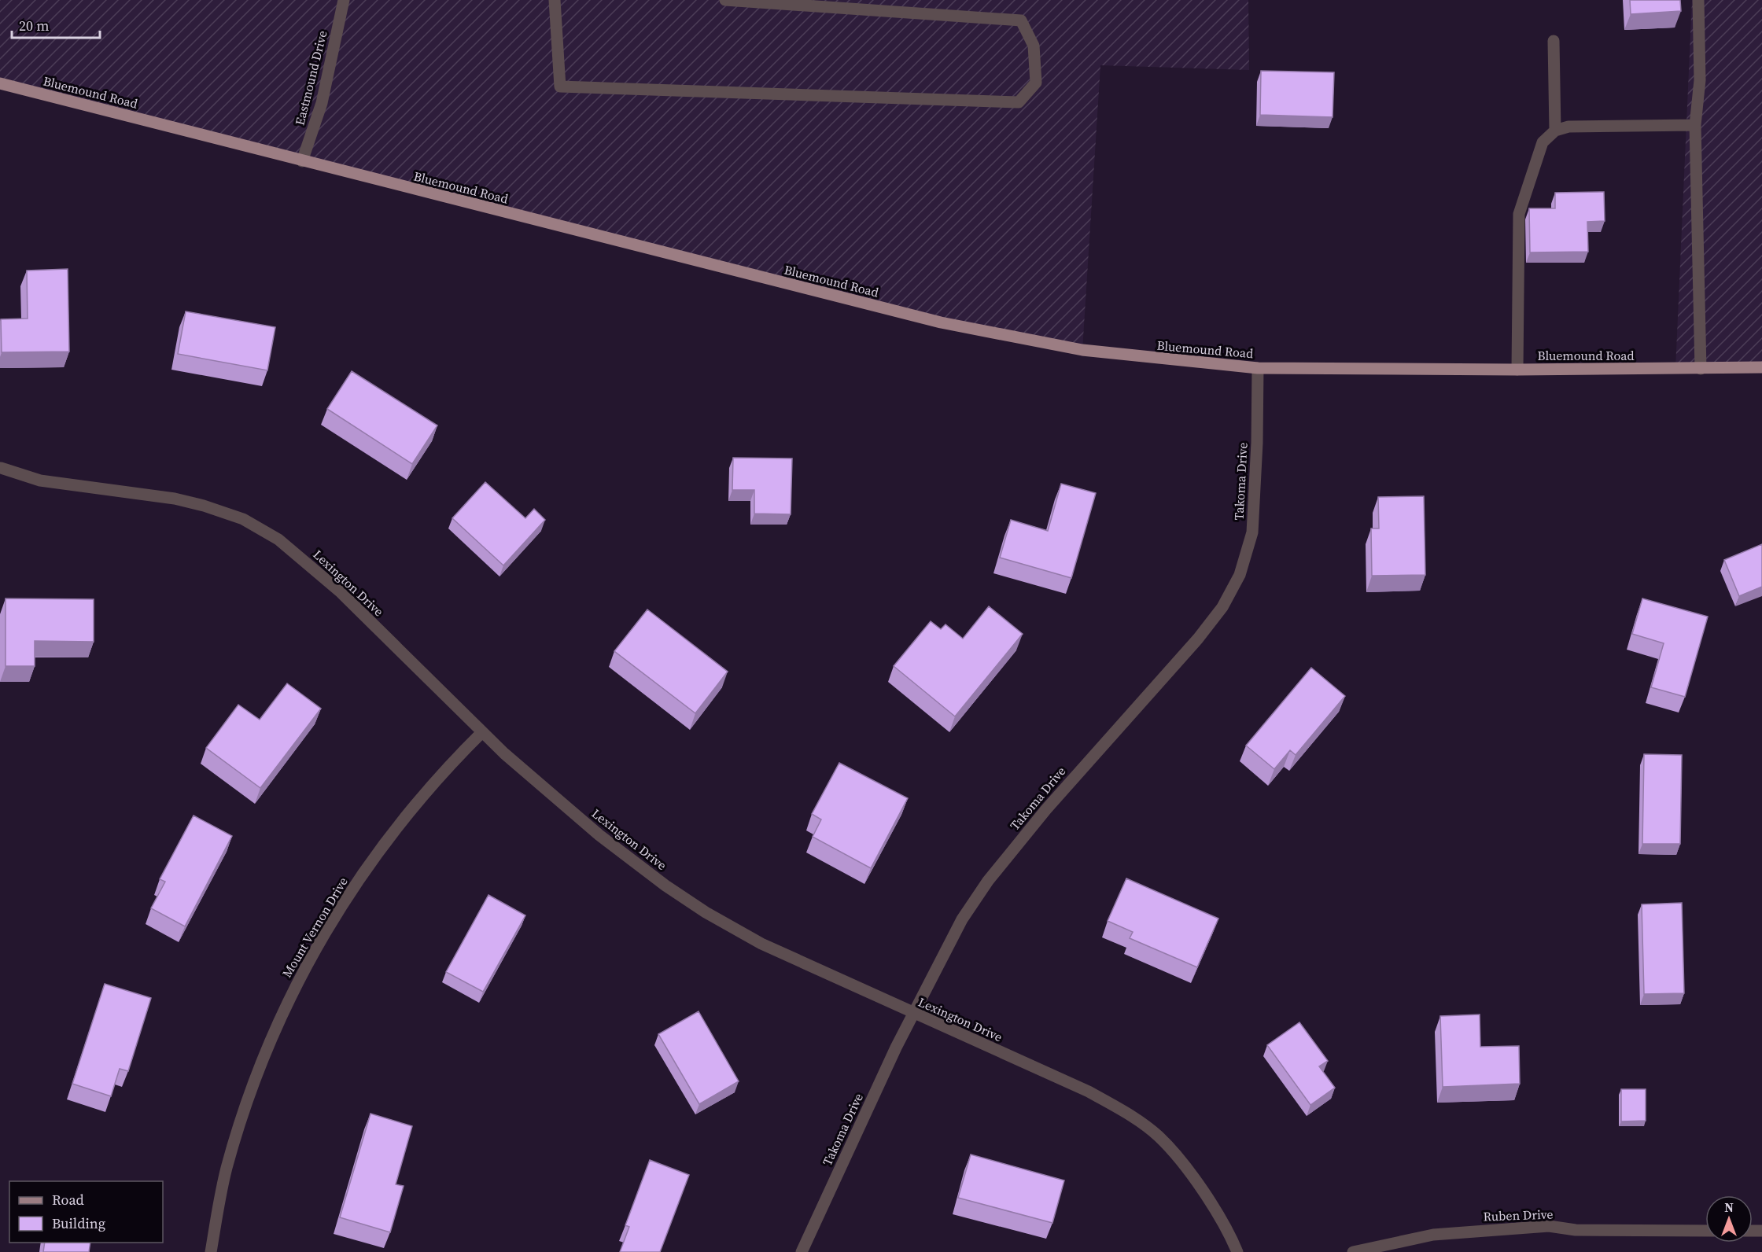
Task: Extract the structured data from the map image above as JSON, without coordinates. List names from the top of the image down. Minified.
{"streets":{"main road":["Bluemound Road"],"street":["Eastmound Drive","Takoma Drive","Lexington Drive","Mount Vernon Drive","Ruben Drive"]},"crossings":[["Eastmound Drive","Bluemound Road"],["Bluemound Road","Takoma Drive"],["Takoma Drive","Lexington Drive"],["Lexington Drive","Mount Vernon Drive"]],"legend":["Road","Building"],"scale_bar":"20 m","north":"top"}
